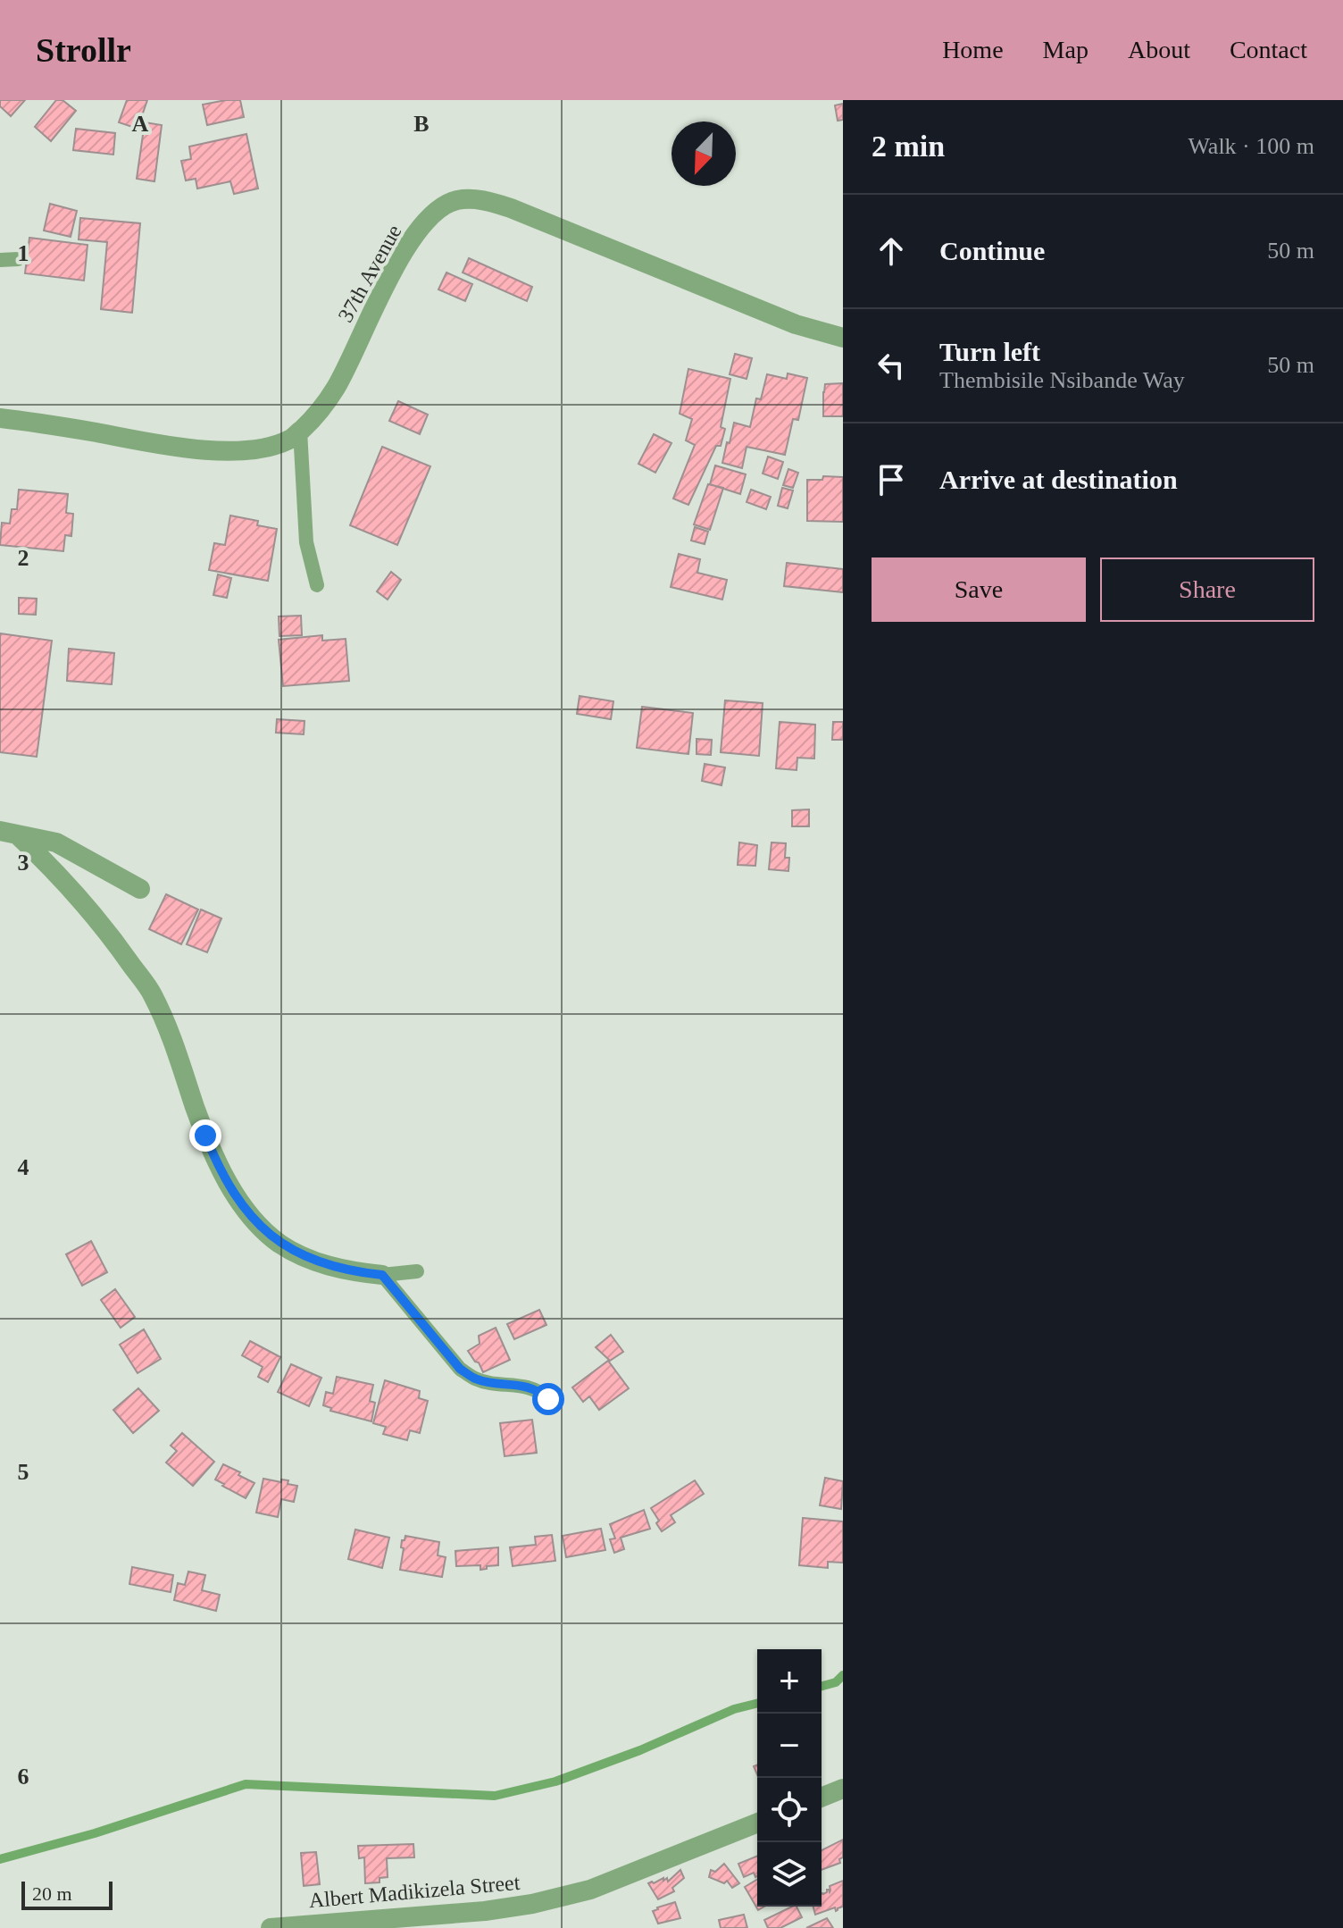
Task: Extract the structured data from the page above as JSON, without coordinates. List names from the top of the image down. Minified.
{"streets":{"street":["37th Avenue","Albert Madikizela Street"]},"scale_bar":"20 m","north":"bottom left","page":{"header":"Strollr","nav":["Home","Map","About","Contact"],"heading":["2 min","Walk · 100 m"],"list":[["Continue","50 m"],["Turn left","Thembisile Nsibande Way","50 m"],"Arrive at destination"],"buttons":["Save","Share"],"map_buttons":["+","−"],"scale":"20 m"},"grid":{"columns":["A","B"],"rows":["1","2","3","4","5","6"]}}
